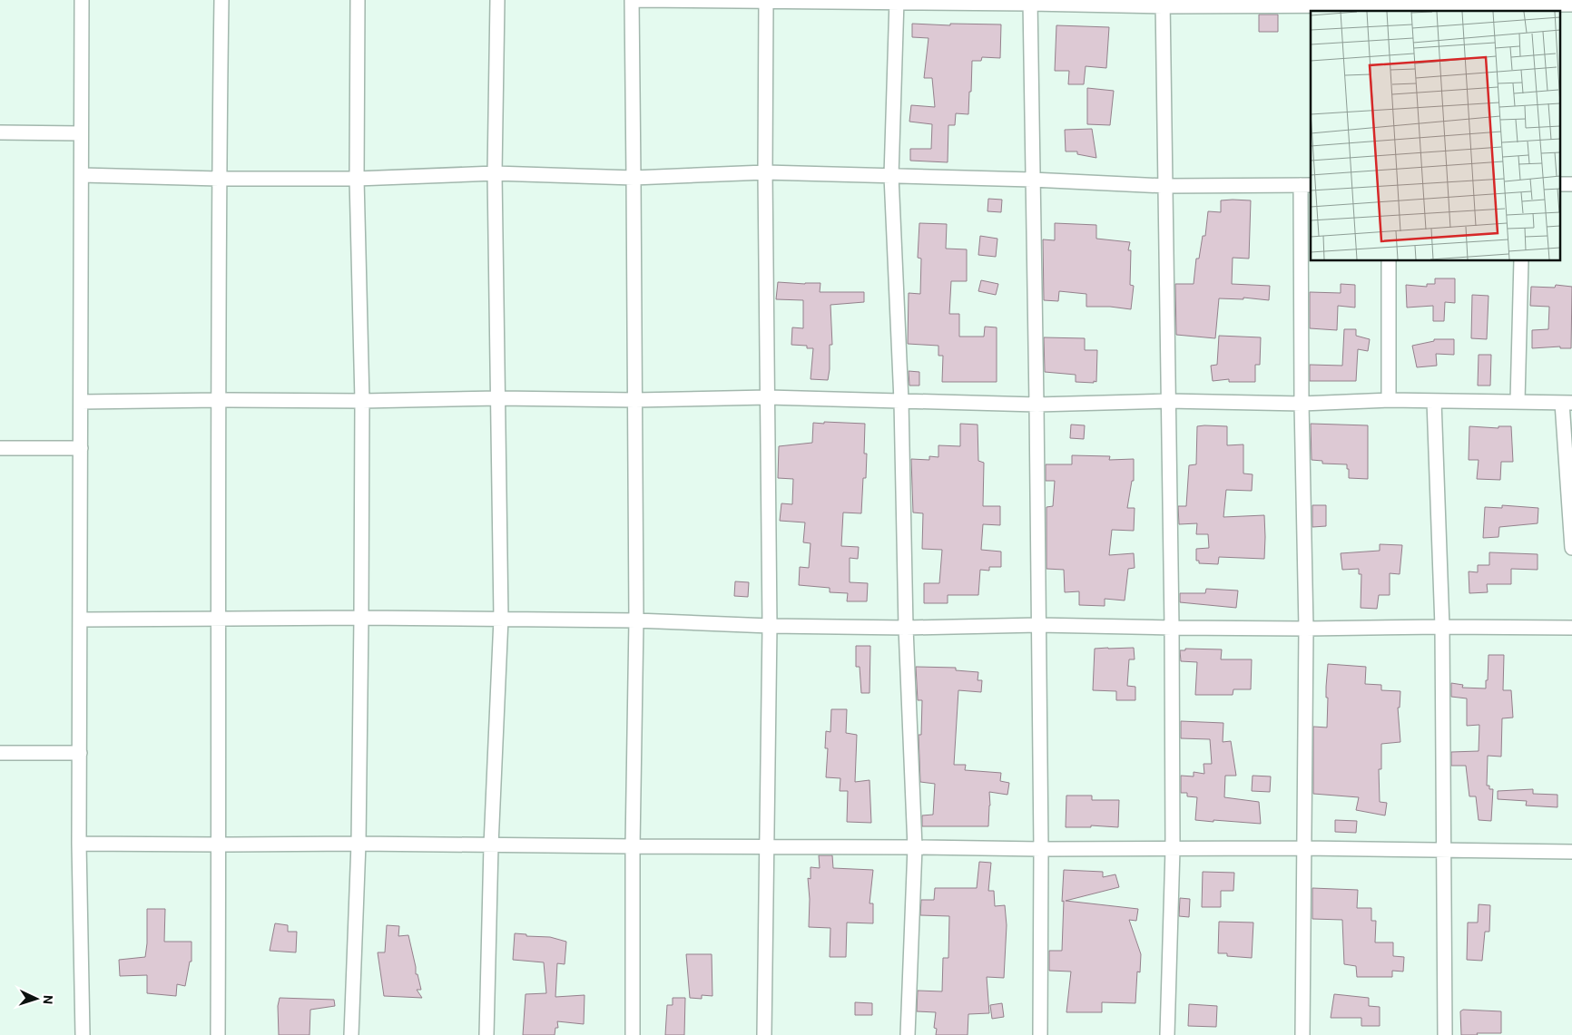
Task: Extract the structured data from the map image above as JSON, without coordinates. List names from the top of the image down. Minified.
{"north":"right"}
